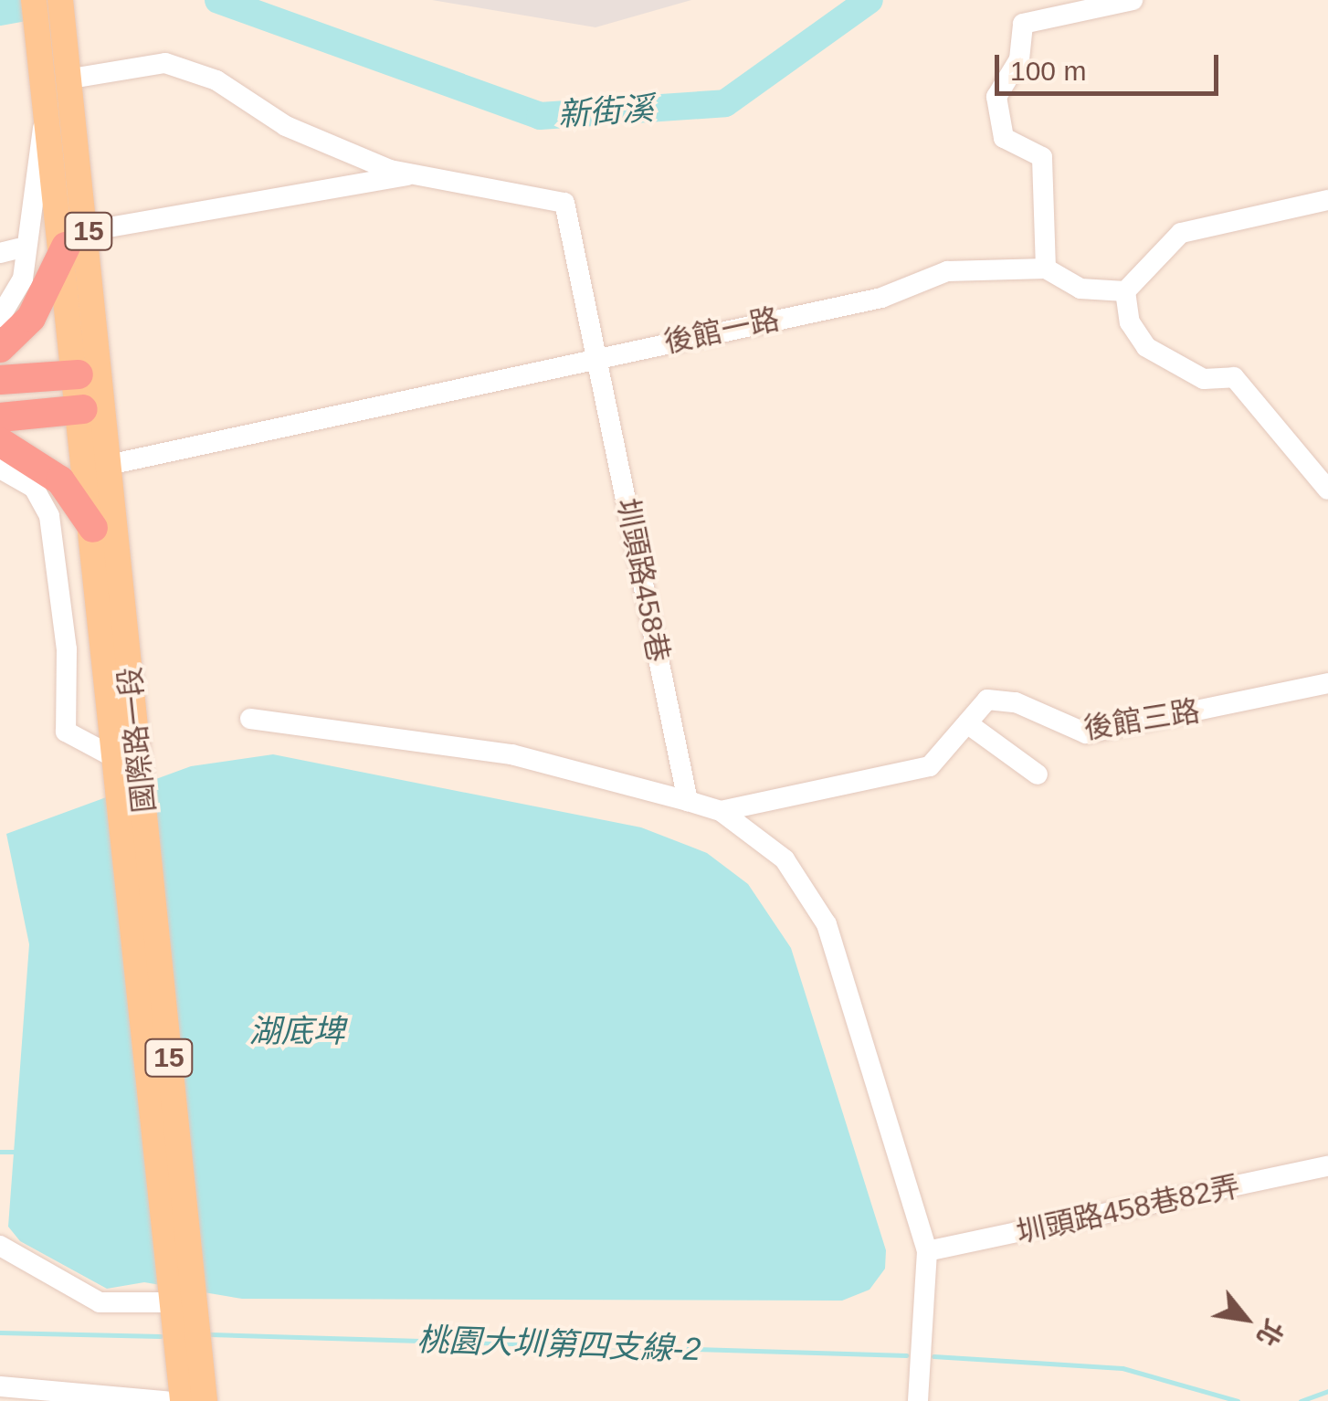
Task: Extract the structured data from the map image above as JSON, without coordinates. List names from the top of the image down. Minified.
{"streets":{"main road":["15","國際路一段"],"street":["後館一路","圳頭路458巷","後館三路","圳頭路458巷82弄"]},"crossings":[["15","圳頭路458巷"],["15","國際路一段"],["後館一路","圳頭路458巷"],["後館一路","國際路一段"],["圳頭路458巷","國際路一段"]],"water":["新街溪","湖底埤","桃園大圳第四支線-2"],"scale_bar":"100 m","north":"bottom right"}
